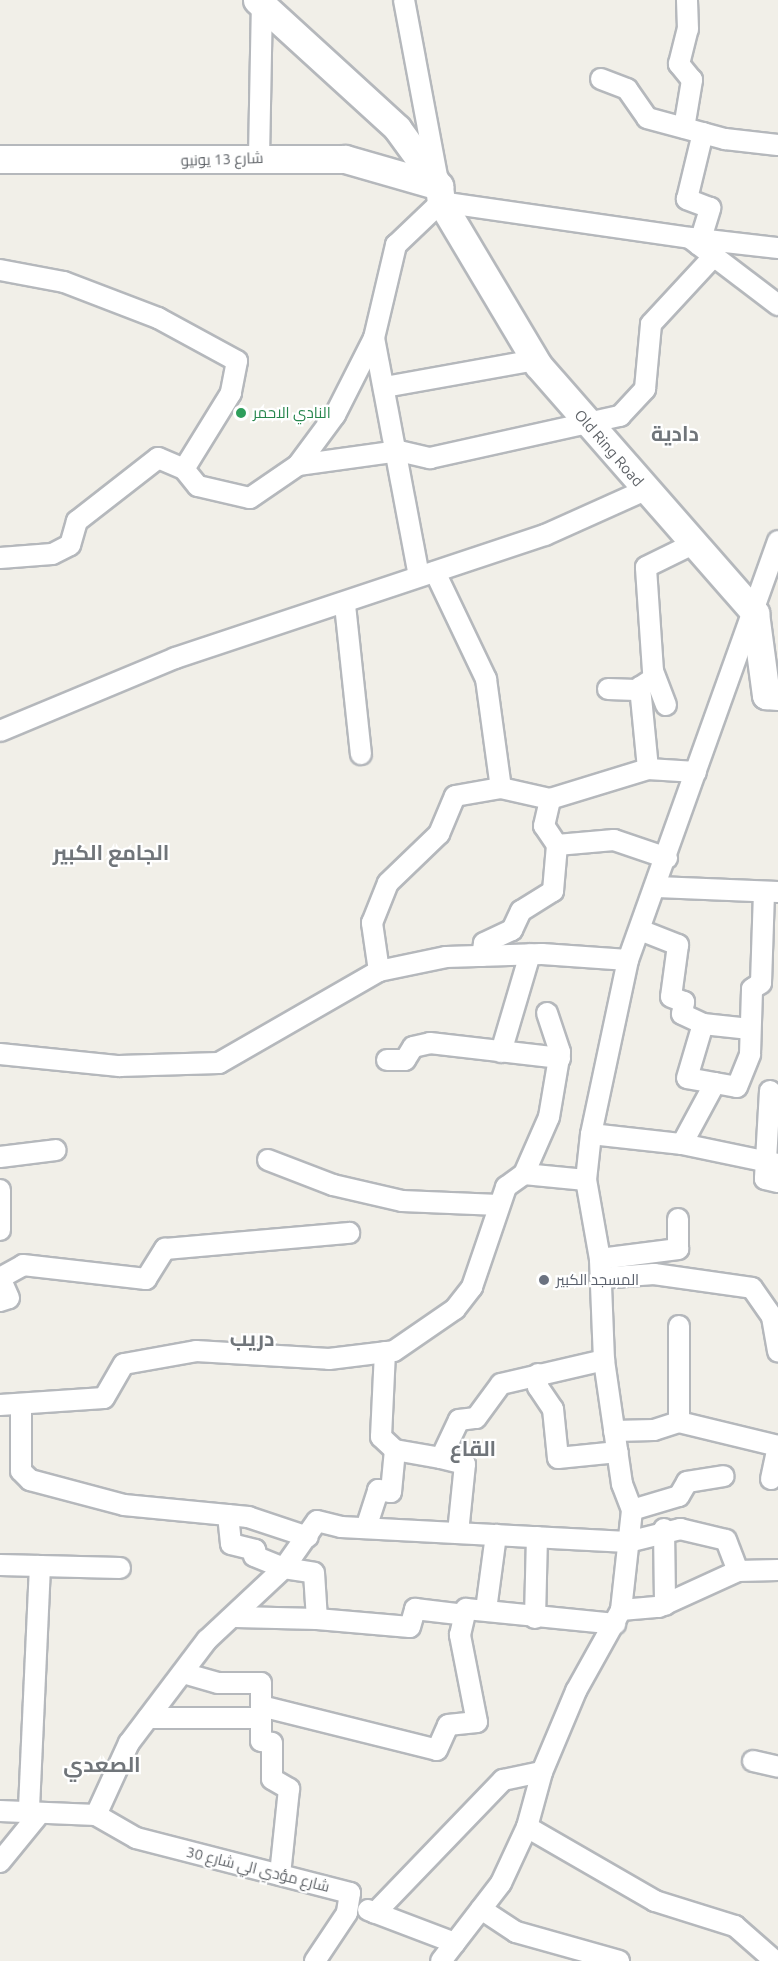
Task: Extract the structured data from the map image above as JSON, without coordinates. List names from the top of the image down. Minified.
{"streets":{"street":["شارع 13 يونيو","Old Ring Road","شارع مؤدي الي شارع 30"]},"crossings":[["شارع 13 يونيو","Old Ring Road"]],"districts":["دادية","الجامع الكبير","دريب","القاع","الصعدي"],"places":["النادي الاحمر","المسجد الكبير"]}
